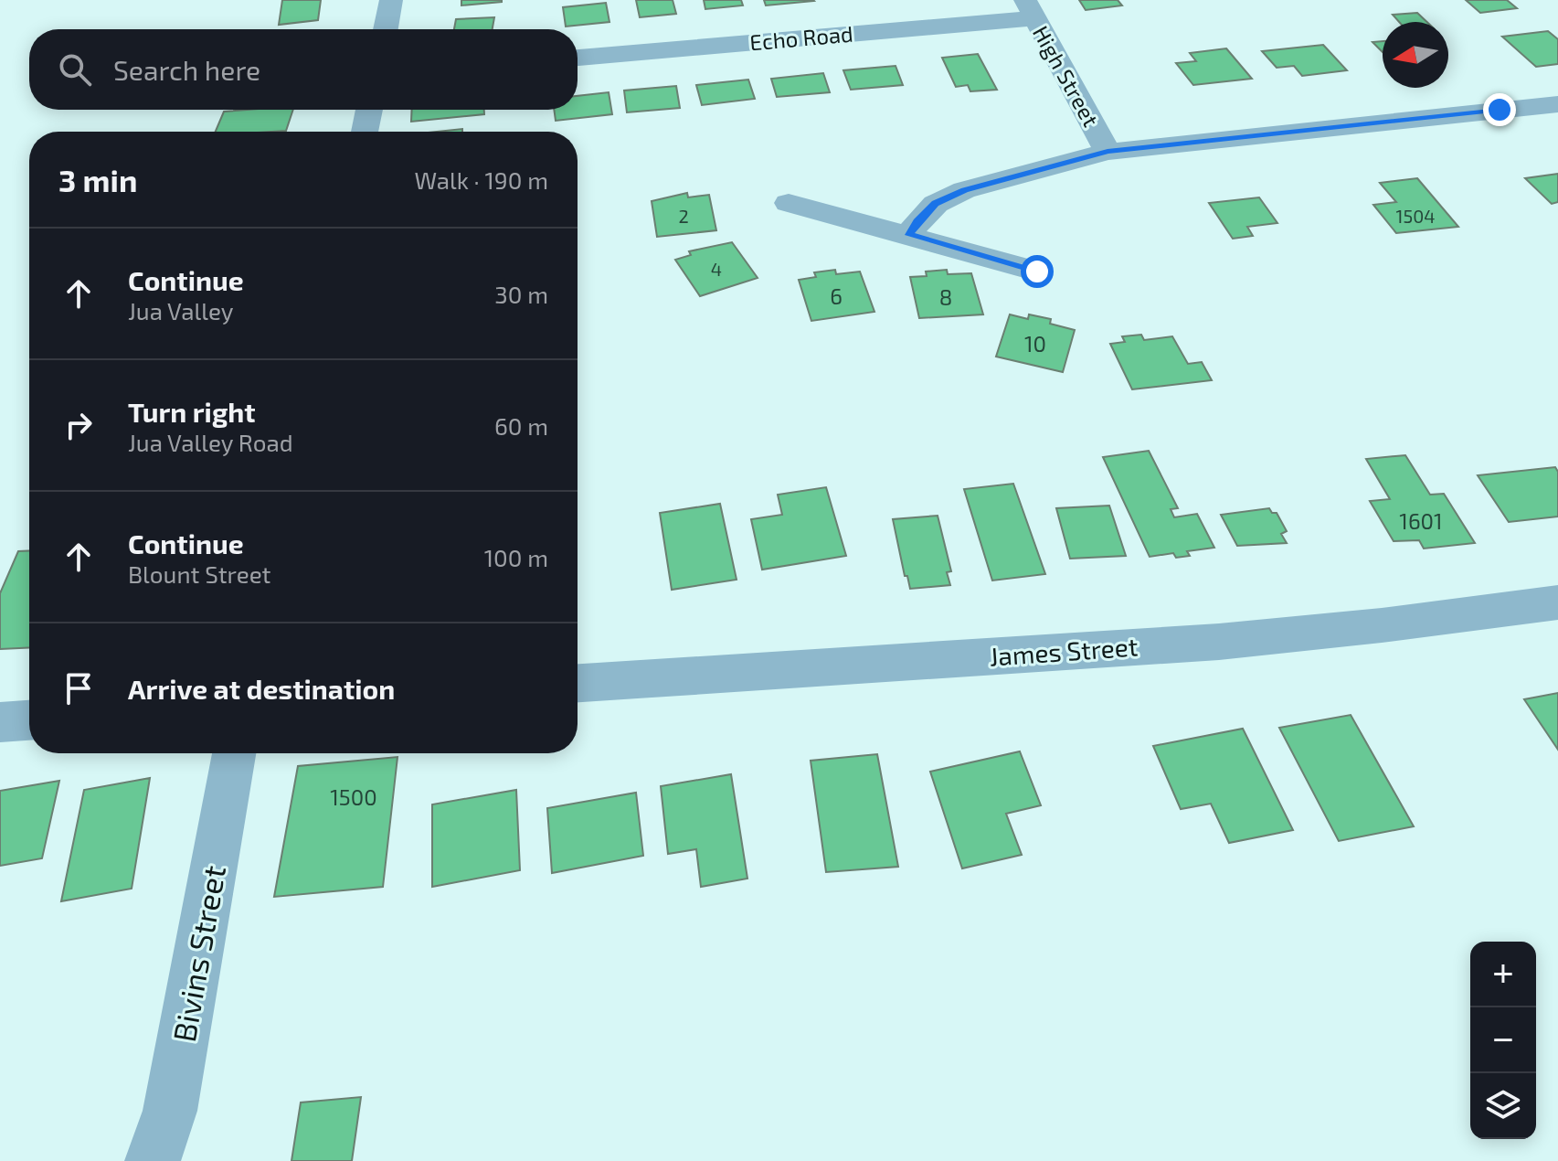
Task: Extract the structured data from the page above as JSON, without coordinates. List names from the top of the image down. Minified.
{"streets":{"street":["Echo Road","High Street","James Street","Bivins Street"]},"crossings":[["Echo Road","High Street"]],"house_numbers":["2","1504","4","6","8","10","1601","1500"],"north":"left","page":{"search":"Search here","heading":["3 min","Walk · 190 m"],"list":[["Continue","Jua Valley","30 m"],["Turn right","Jua Valley Road","60 m"],["Continue","Blount Street","100 m"],"Arrive at destination"],"map_buttons":["+","−"]}}
